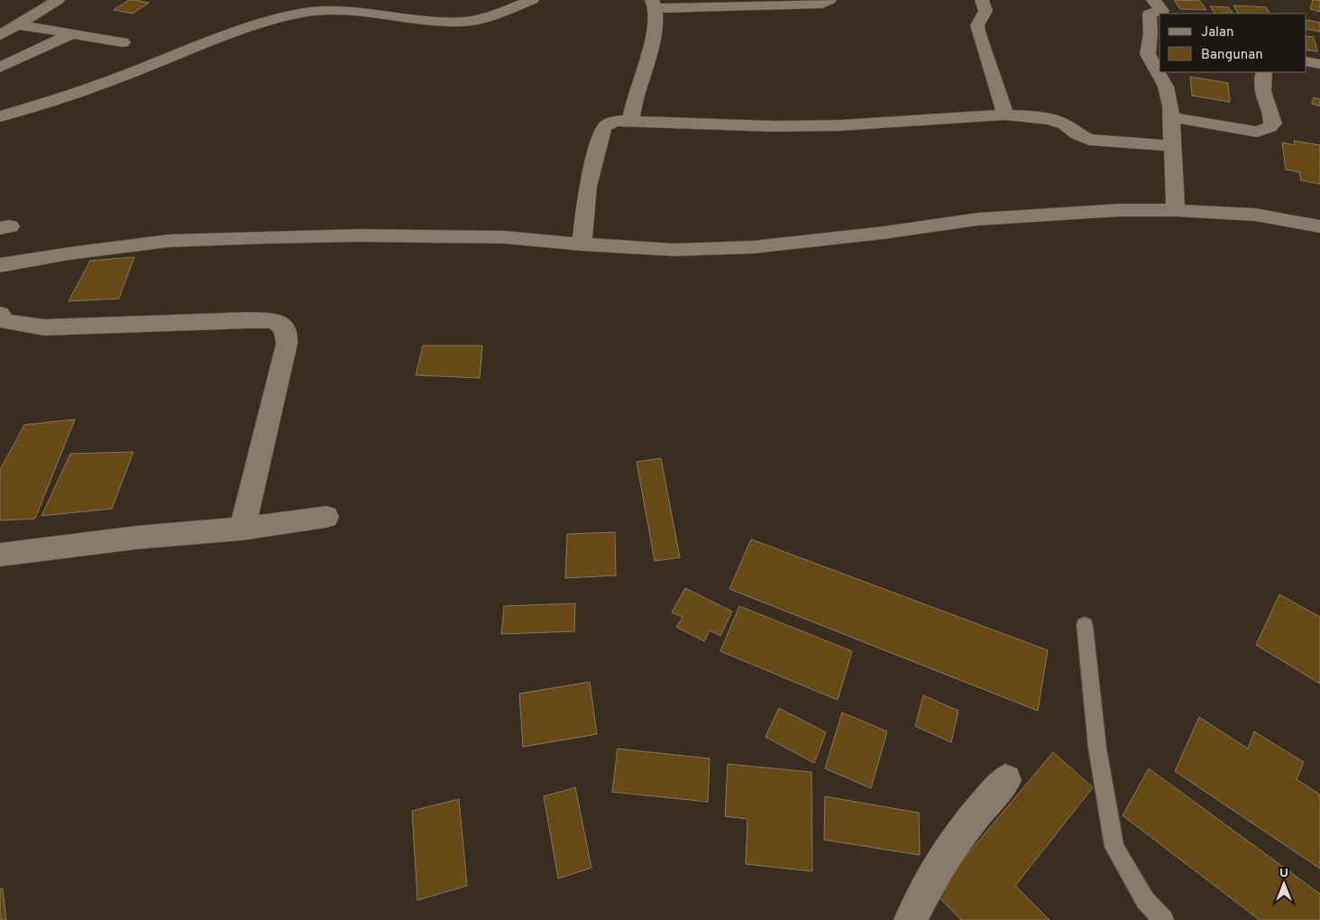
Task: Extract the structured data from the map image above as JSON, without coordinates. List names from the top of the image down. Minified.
{"legend":["Jalan","Bangunan"],"north":"top"}
